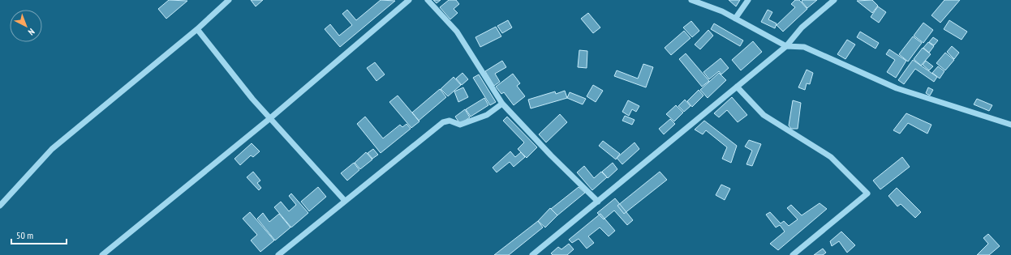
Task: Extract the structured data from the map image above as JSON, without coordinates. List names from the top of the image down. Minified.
{"scale_bar":"50 m","north":"bottom right"}
